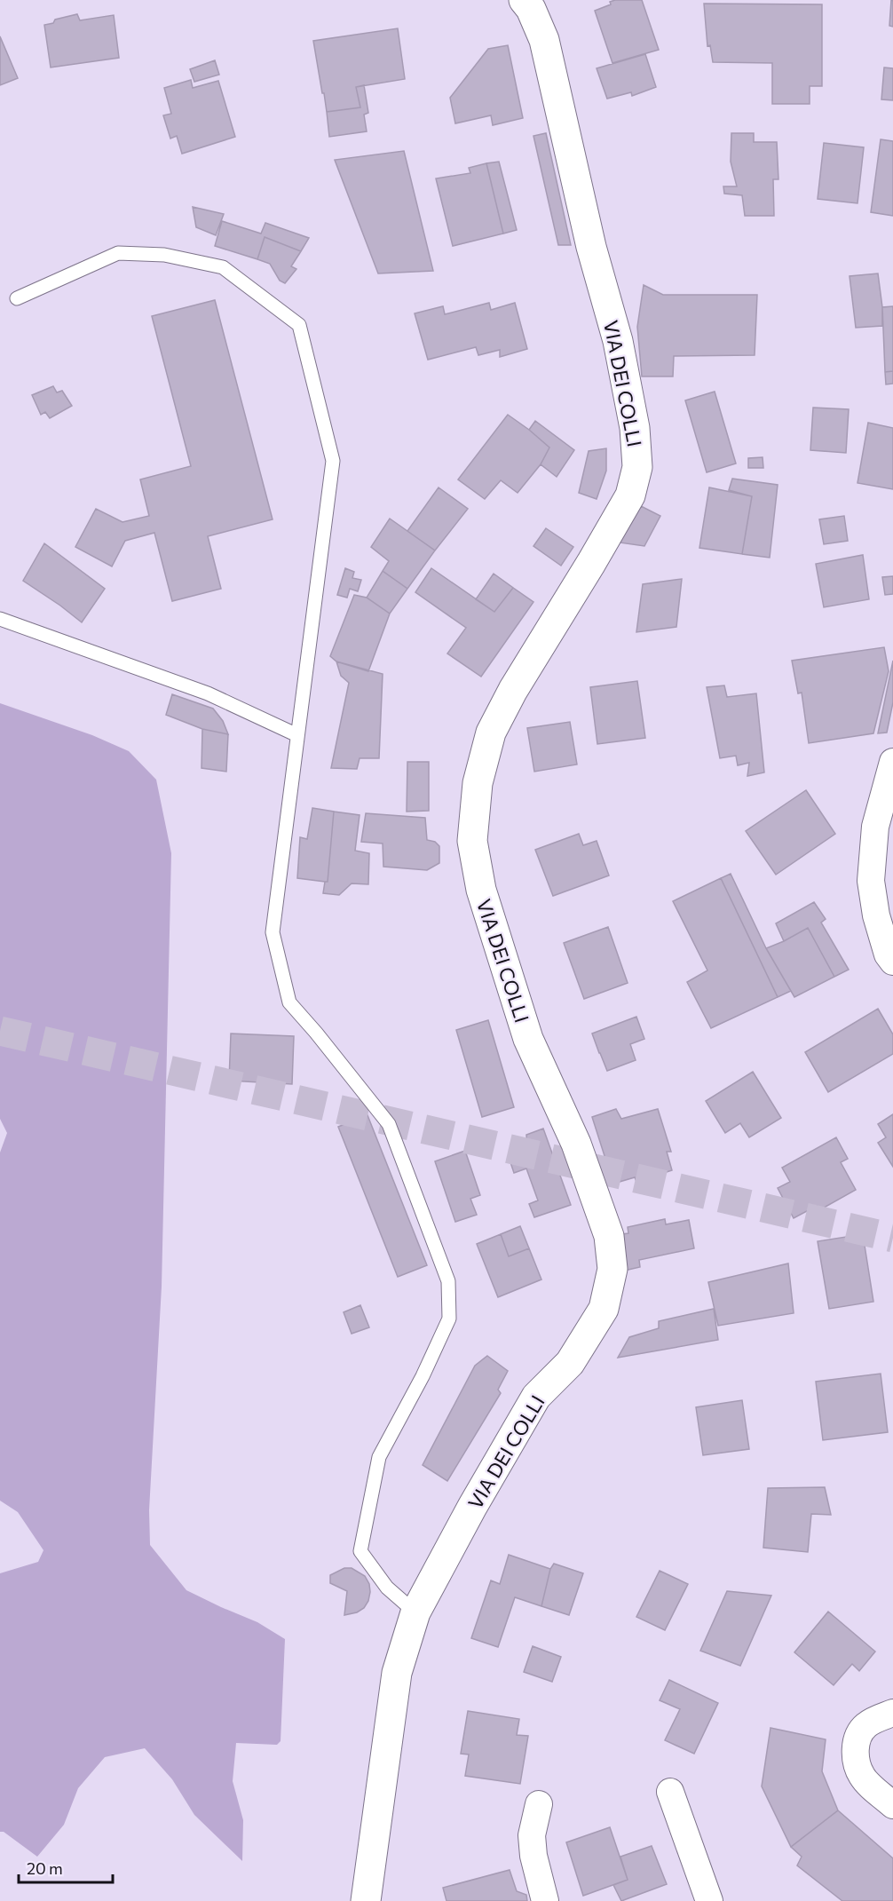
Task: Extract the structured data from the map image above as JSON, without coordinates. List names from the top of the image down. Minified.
{"streets":{"street":["VIA DEI COLLI"]},"scale_bar":"20 m"}
